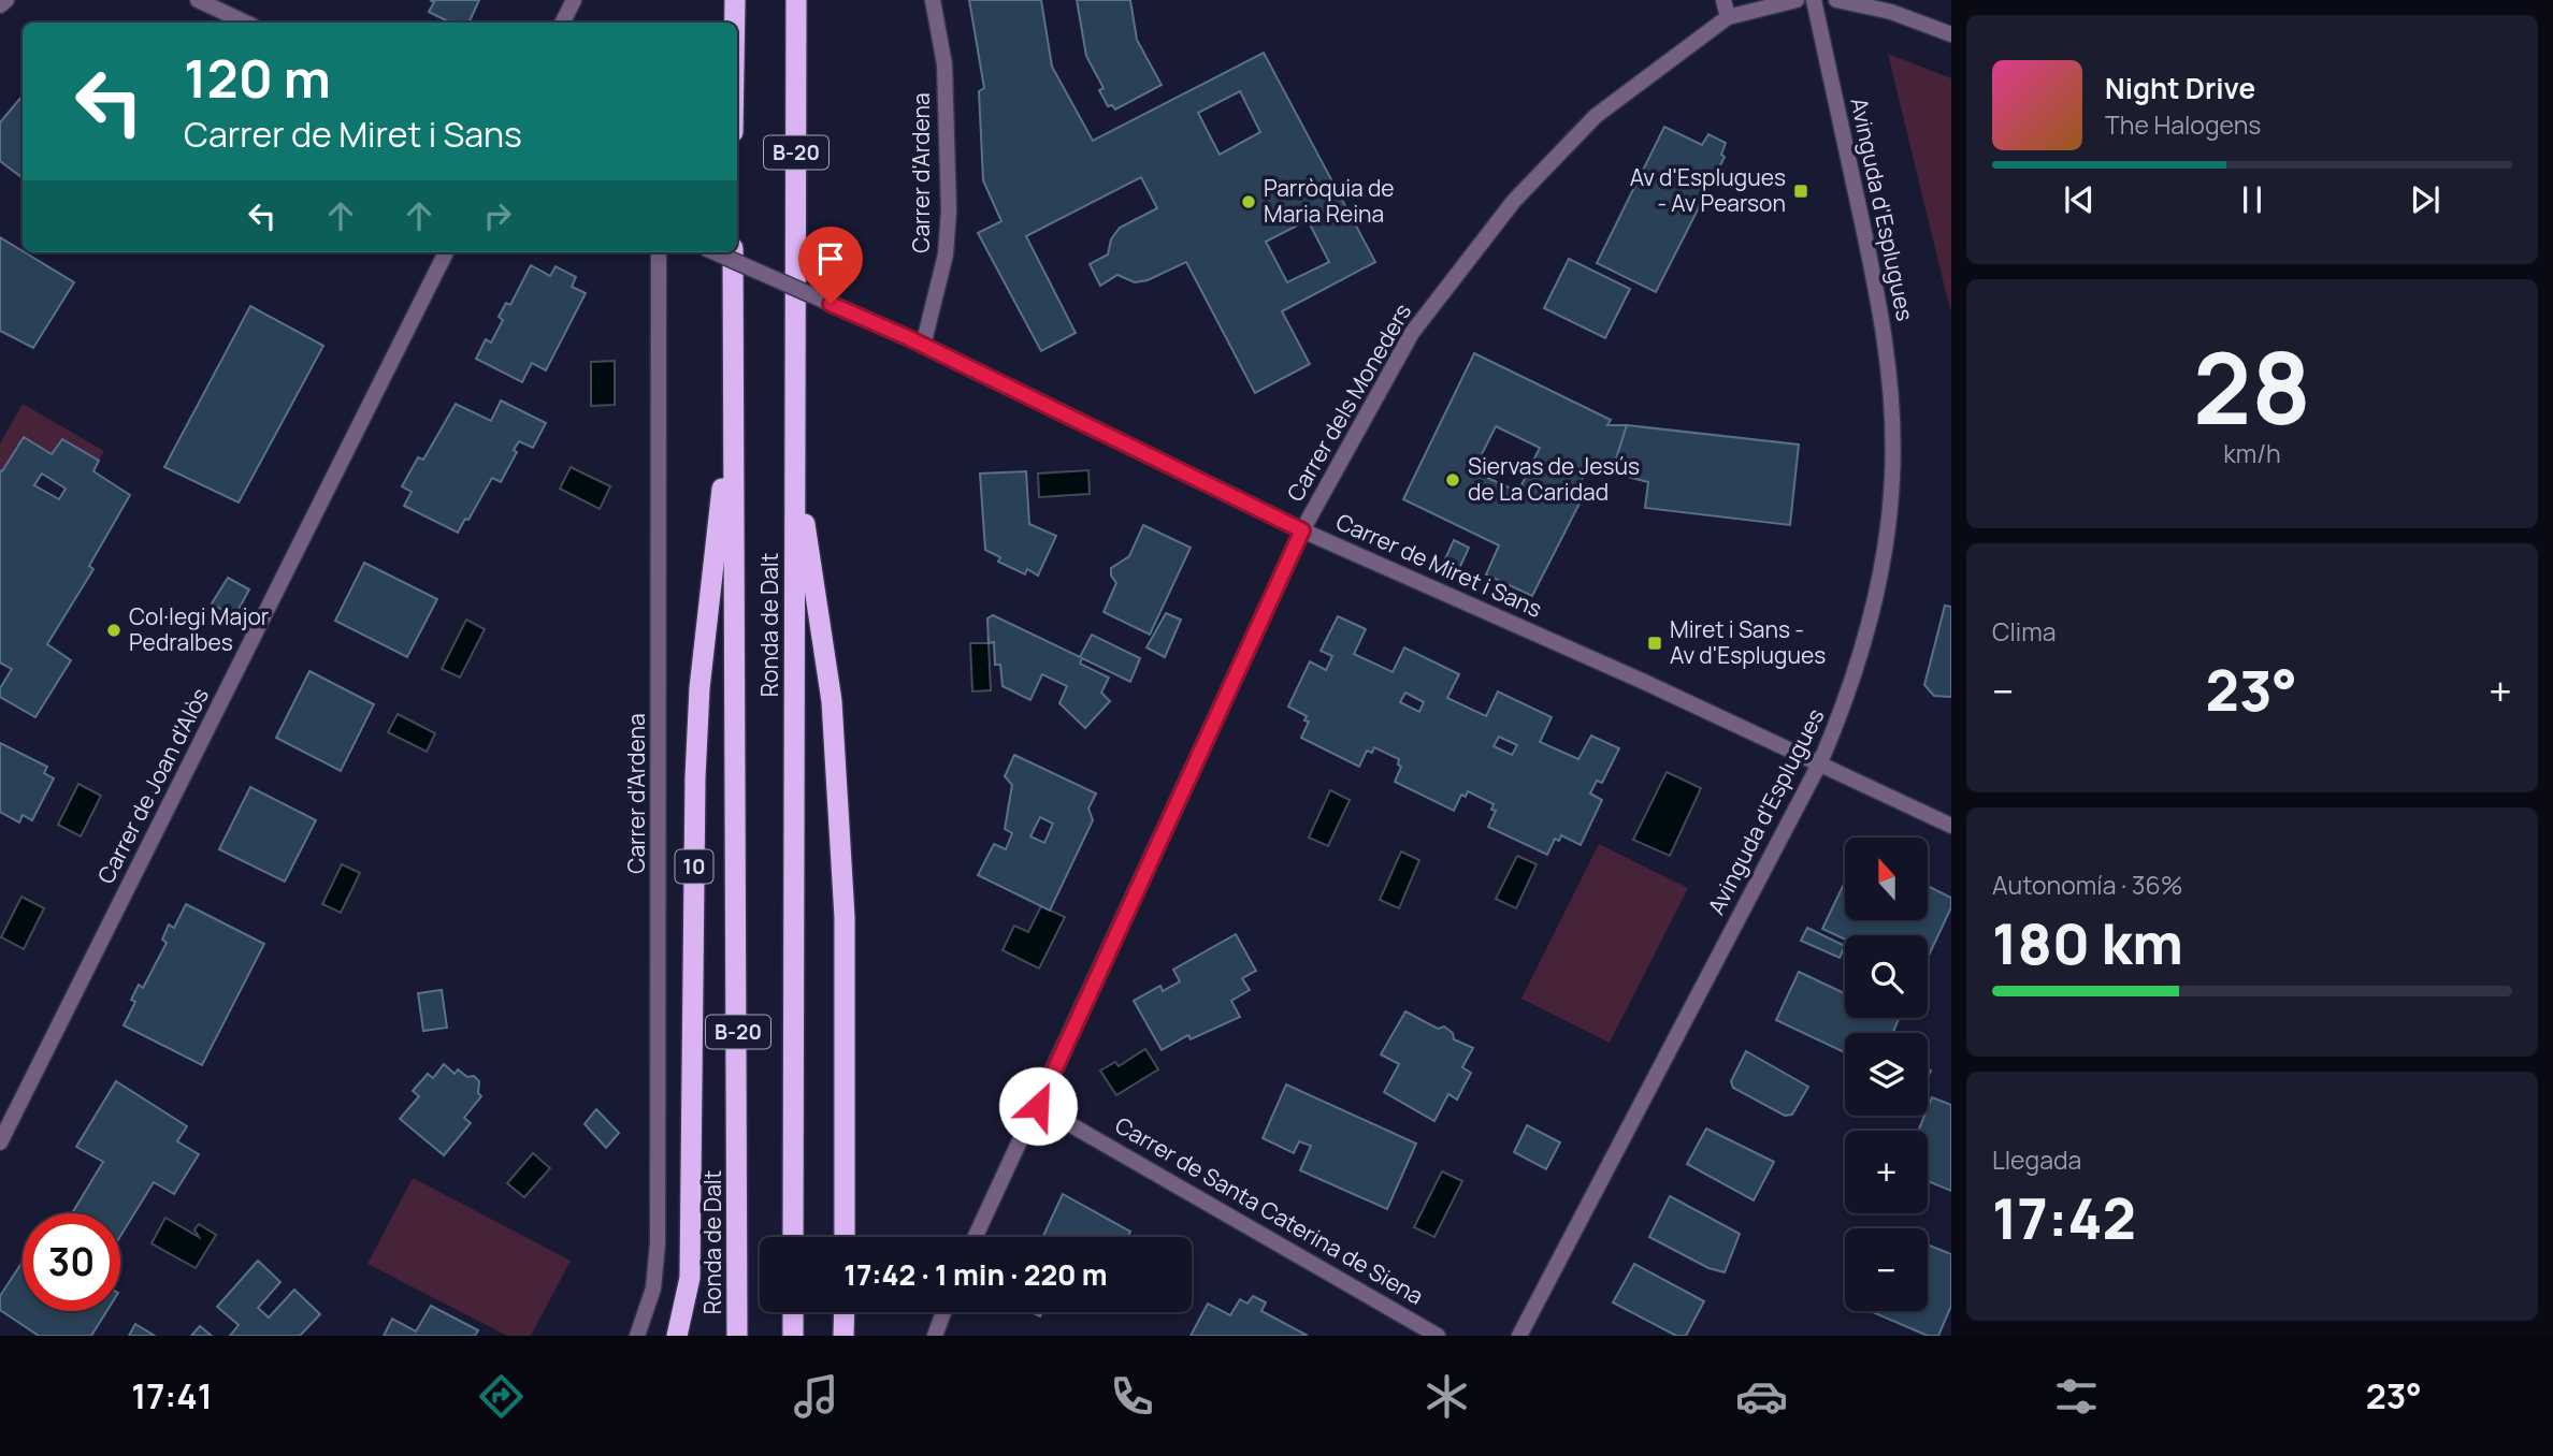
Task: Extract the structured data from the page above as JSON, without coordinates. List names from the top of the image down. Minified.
{"streets":{"highway":["B-20","Ronda de Dalt","10"],"street":["Carrer d'Ardena","Avinguda d'Esplugues","Carrer dels Moneders","Carrer de Miret i Sans","Carrer de Joan d'Alòs","Carrer de Santa Caterina de Siena"]},"crossings":[["Carrer d'Ardena","Carrer de Miret i Sans"],["Avinguda d'Esplugues","Carrer de Miret i Sans"],["Carrer dels Moneders","Carrer de Miret i Sans"],["Carrer dels Moneders","Carrer de Santa Caterina de Siena"],["Ronda de Dalt","10"]],"places":{"transit":["Av d'Esplugues - Av Pearson","Miret i Sans - Av d'Esplugues"],"other":["Parròquia de Maria Reina","Siervas de Jesús de La Caridad","Col·legi Major Pedralbes"]},"north":"top","page":{"turn":["120 m","Carrer de Miret i Sans"],"song":["Night Drive","The Halogens"],"tile":[["28","km/h"],"Clima",["Autonomía · 36%","180 km"],["Llegada","17:42"]],"heat":["−","23°","+"],"map_buttons":["+","−"],"limit":"30","trip":"17:42 · 1 min · 220 m","tabs":["17:41","23°"]}}
